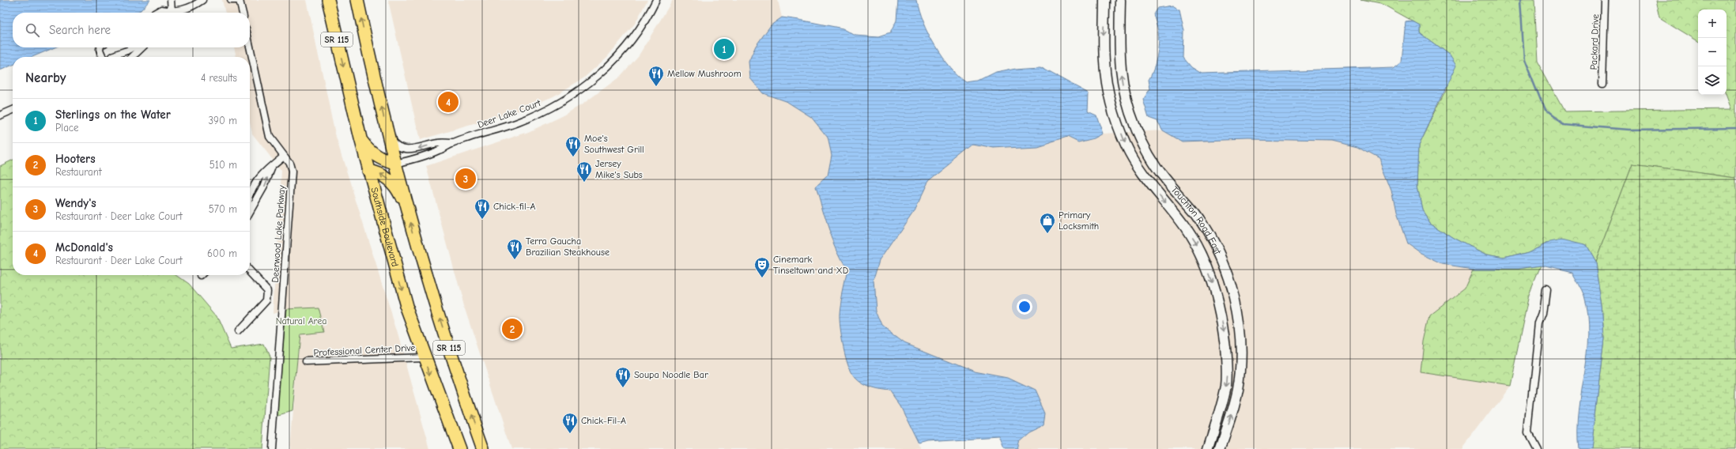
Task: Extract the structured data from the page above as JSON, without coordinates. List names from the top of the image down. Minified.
{"streets":{"highway":["SR 115","Southside Boulevard"],"street":["Packard Drive","Deer Lake Court","Touchton Road East","Deerwood Lake Parkway","Professional Center Drive"]},"crossings":[["SR 115","Deer Lake Court"],["Southside Boulevard","Professional Center Drive"]],"parks":["Natural Area"],"places":{"restaurant":["Mellow Mushroom","Moe's Southwest Grill","Jersey Mike's Subs","Chick-fil-A","Terra Gaucha Brazilian Steakhouse","Soupa Noodle Bar","Chick-Fil-A"],"shop":["Primary Locksmith"],"theatre":["Cinemark Tinseltown and XD"]},"page":{"map_buttons":["+","−"],"search":"Search here","pins":["1","4","3","2"],"heading":["Nearby","4 results"],"list":[{"mark":"1","name":"Sterlings on the Water","note":"Place","value":"390 m"},{"mark":"2","name":"Hooters","note":"Restaurant","value":"510 m"},{"mark":"3","name":"Wendy's","note":"Restaurant · Deer Lake Court","value":"570 m"},{"mark":"4","name":"McDonald's","note":"Restaurant · Deer Lake Court","value":"600 m"}]}}
